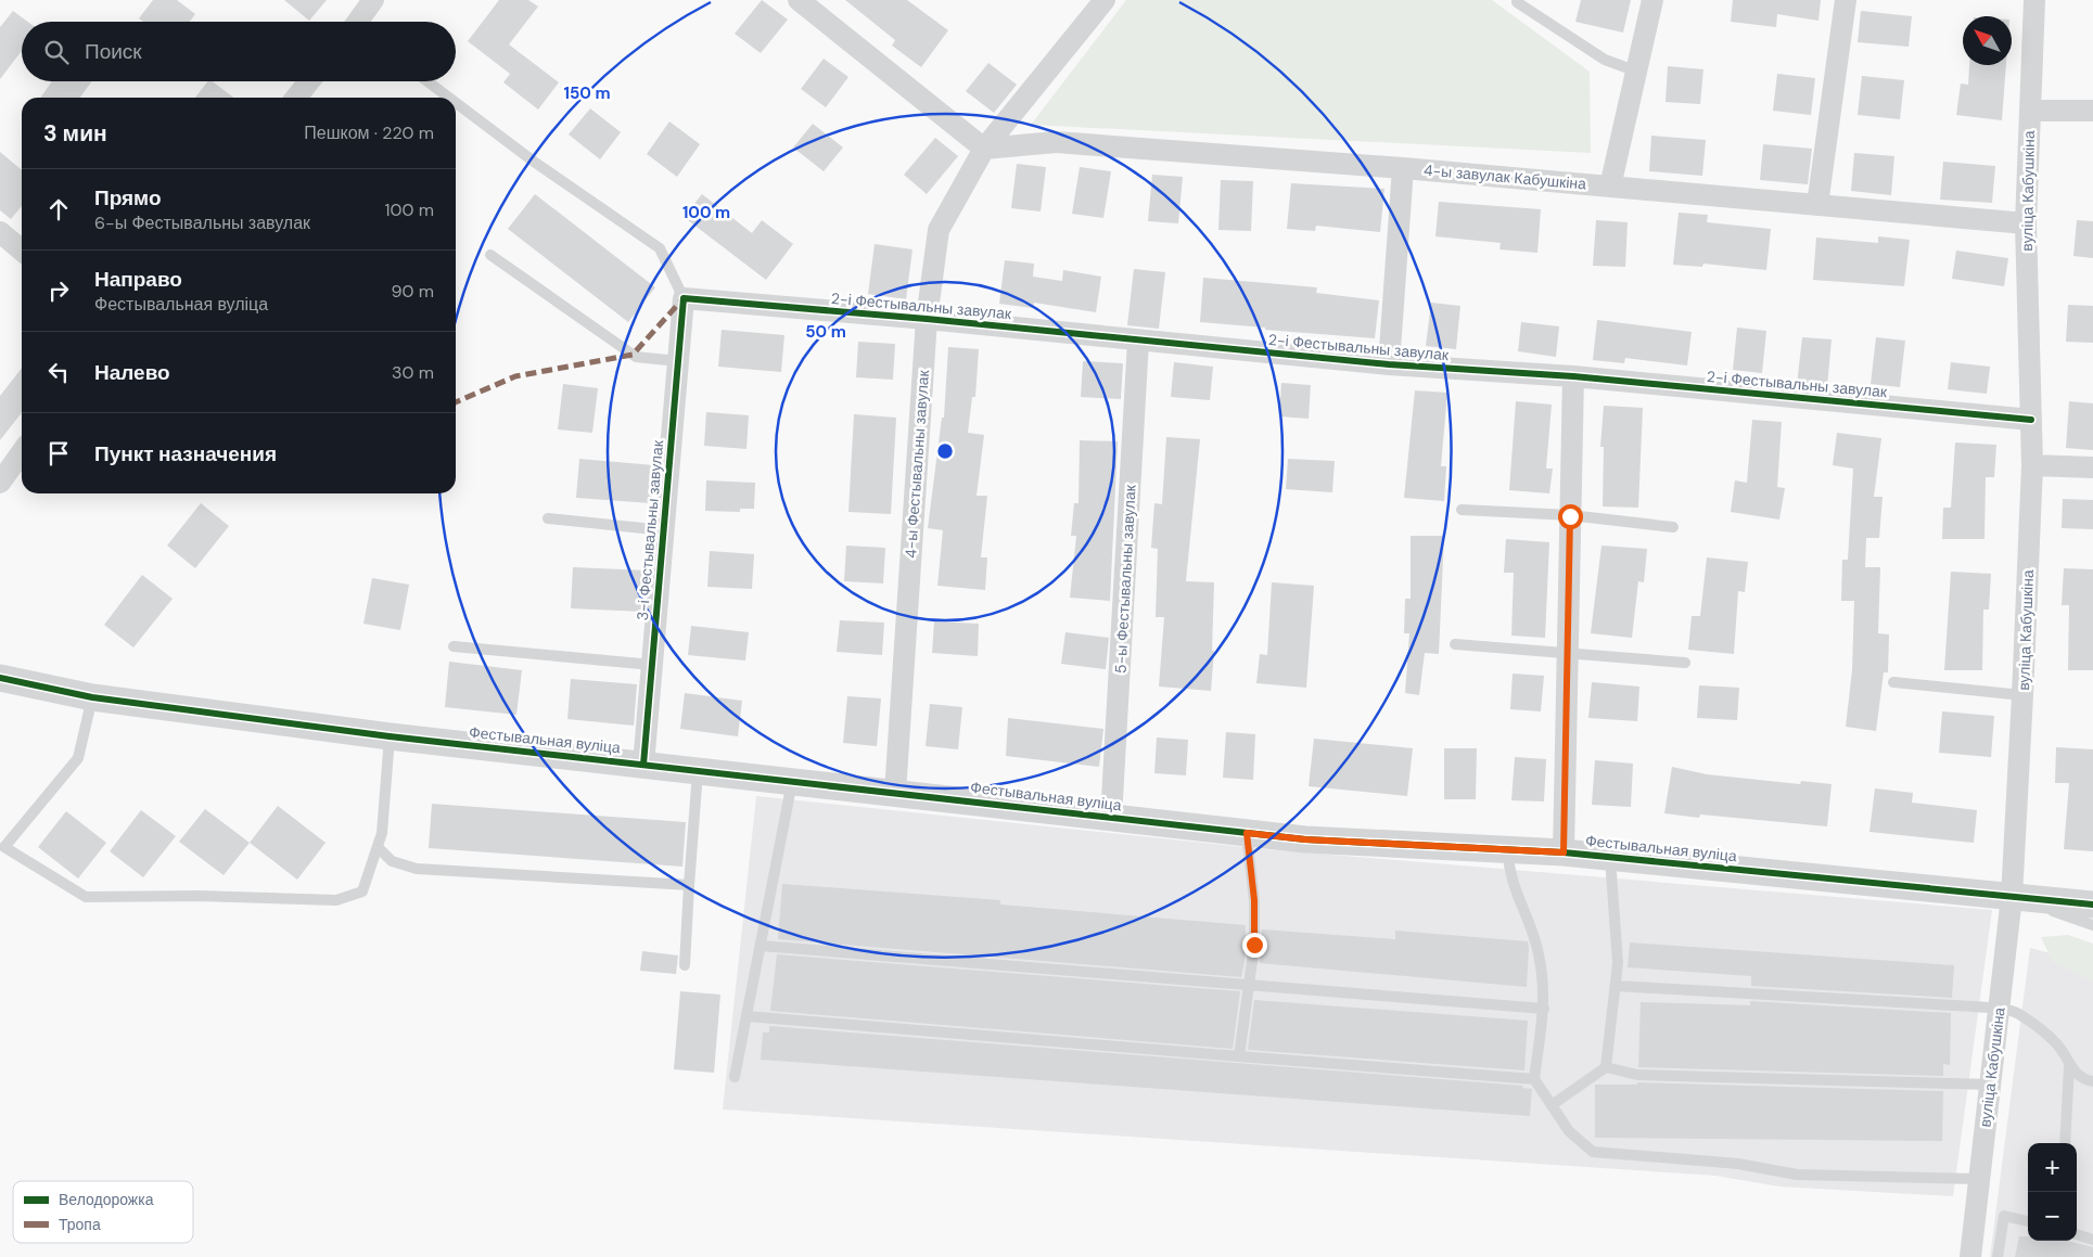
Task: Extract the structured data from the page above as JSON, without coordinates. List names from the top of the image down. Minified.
{"streets":{"street":["4-ы завулак Кабушкіна","вуліца Кабушкіна","2-і Фестывальны завулак","4-ы Фестывальны завулак","3-і Фестывальны завулак","5-ы Фестывальны завулак","Фестывальная вуліца"]},"crossings":[["4-ы завулак Кабушкіна","вуліца Кабушкіна"],["4-ы завулак Кабушкіна","4-ы Фестывальны завулак"],["вуліца Кабушкіна","2-і Фестывальны завулак"],["вуліца Кабушкіна","Фестывальная вуліца"],["2-і Фестывальны завулак","4-ы Фестывальны завулак"],["2-і Фестывальны завулак","3-і Фестывальны завулак"],["2-і Фестывальны завулак","5-ы Фестывальны завулак"],["4-ы Фестывальны завулак","Фестывальная вуліца"],["3-і Фестывальны завулак","Фестывальная вуліца"],["5-ы Фестывальны завулак","Фестывальная вуліца"]],"legend":["Велодорожка","Тропа"],"north":"top left","page":{"search":"Поиск","heading":["3 мин","Пешком · 220 m"],"list":[["Прямо","6-ы Фестывальны завулак","100 m"],["Направо","Фестывальная вуліца","90 m"],["Налево","30 m"],"Пункт назначения"],"map_buttons":["+","−"]},"rings":["150 m","100 m","50 m"]}
